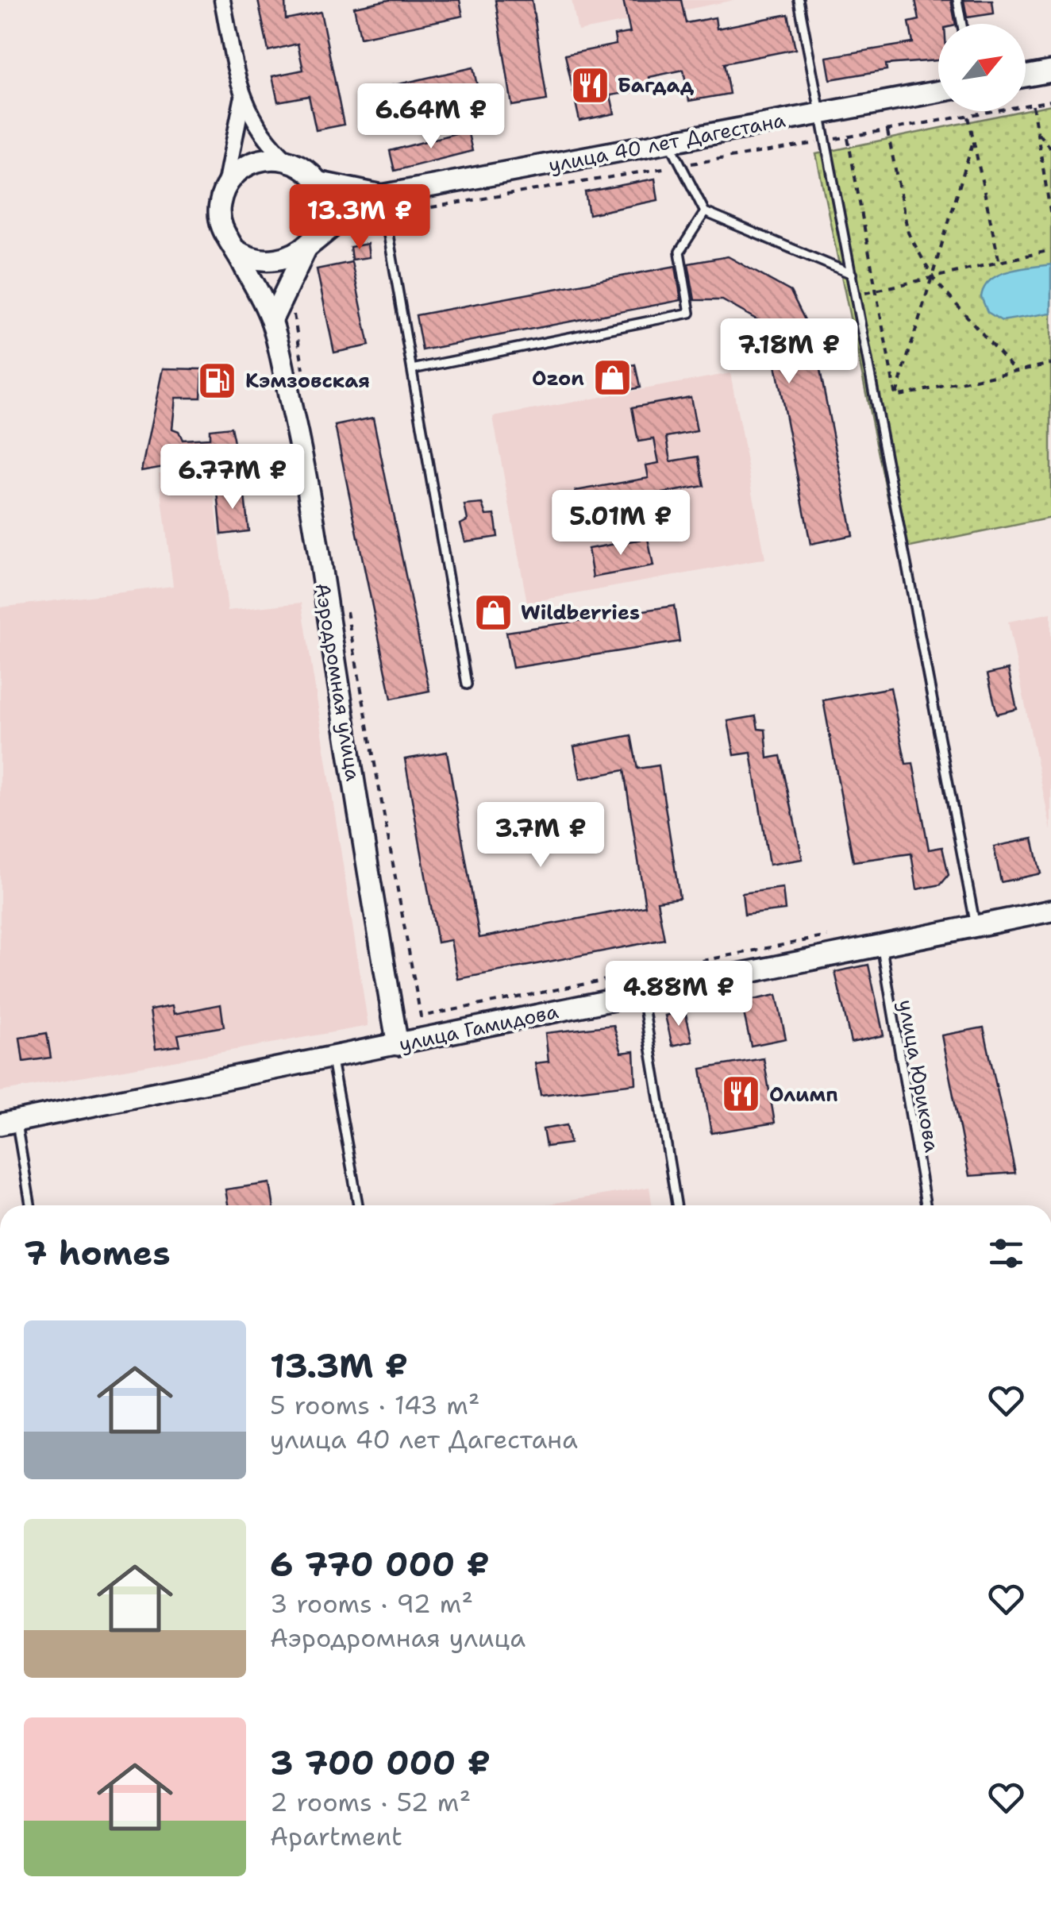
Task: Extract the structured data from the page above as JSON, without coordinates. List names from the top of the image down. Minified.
{"streets":{"street":["улица 40 лет Дагестана","Аэродромная улица","улица Гамидова"],"lane":["улица Юрикова"]},"crossings":[["Аэродромная улица","улица Гамидова"],["улица Гамидова","улица Юрикова"]],"places":{"restaurant":["Багдад","Олимп"],"shop":["Ozon","Wildberries"],"fuel station":["Кэмзовская"]},"north":"top right","page":{"price":["6.64M ₽","13.3M ₽","7.18M ₽","6.77M ₽","5.01M ₽","3.7M ₽","4.88M ₽"],"heading":"7 homes","list":[{"name":"13.3M ₽","note":"5 rooms · 143 m² · улица 40 лет Дагестана"},{"name":"6 770 000 ₽","note":"3 rooms · 92 m² · Аэродромная улица"},{"name":"3 700 000 ₽","note":"2 rooms · 52 m² · Apartment"}]}}
